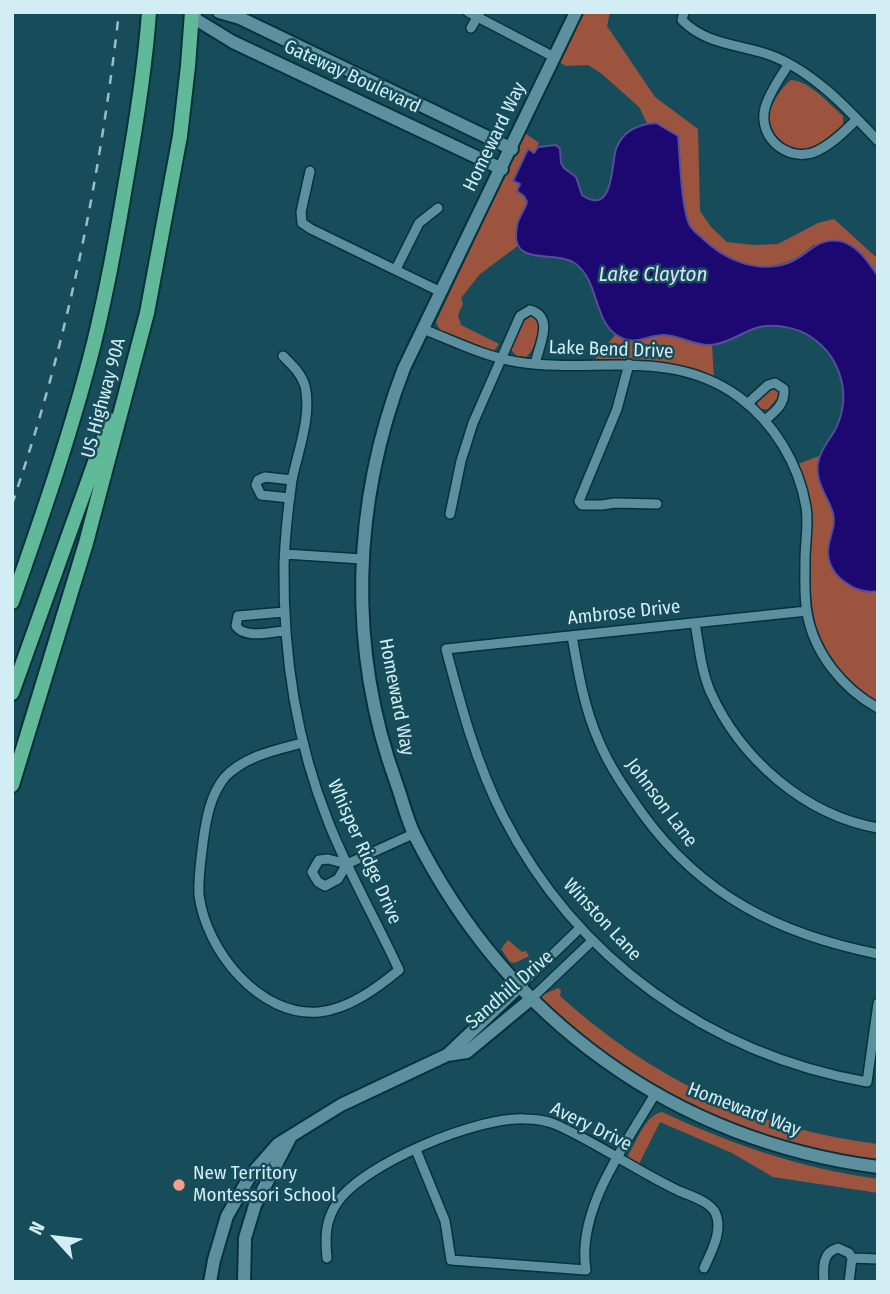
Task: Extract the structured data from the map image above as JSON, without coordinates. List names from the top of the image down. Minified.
{"streets":{"main road":["US Highway 90A"],"street":["Gateway Boulevard","Homeward Way","Lake Bend Drive","Ambrose Drive","Johnson Lane","Whisper Ridge Drive","Winston Lane","Sandhill Drive","Avery Drive"]},"crossings":[["Gateway Boulevard","Homeward Way"],["Gateway Boulevard","US Highway 90A"],["Homeward Way","Lake Bend Drive"],["Homeward Way","Sandhill Drive"],["Lake Bend Drive","Ambrose Drive"],["Ambrose Drive","Johnson Lane"],["Ambrose Drive","Winston Lane"],["Winston Lane","Sandhill Drive"]],"water":["Lake Clayton"],"places":["New Territory Montessori School"],"north":"top left"}
